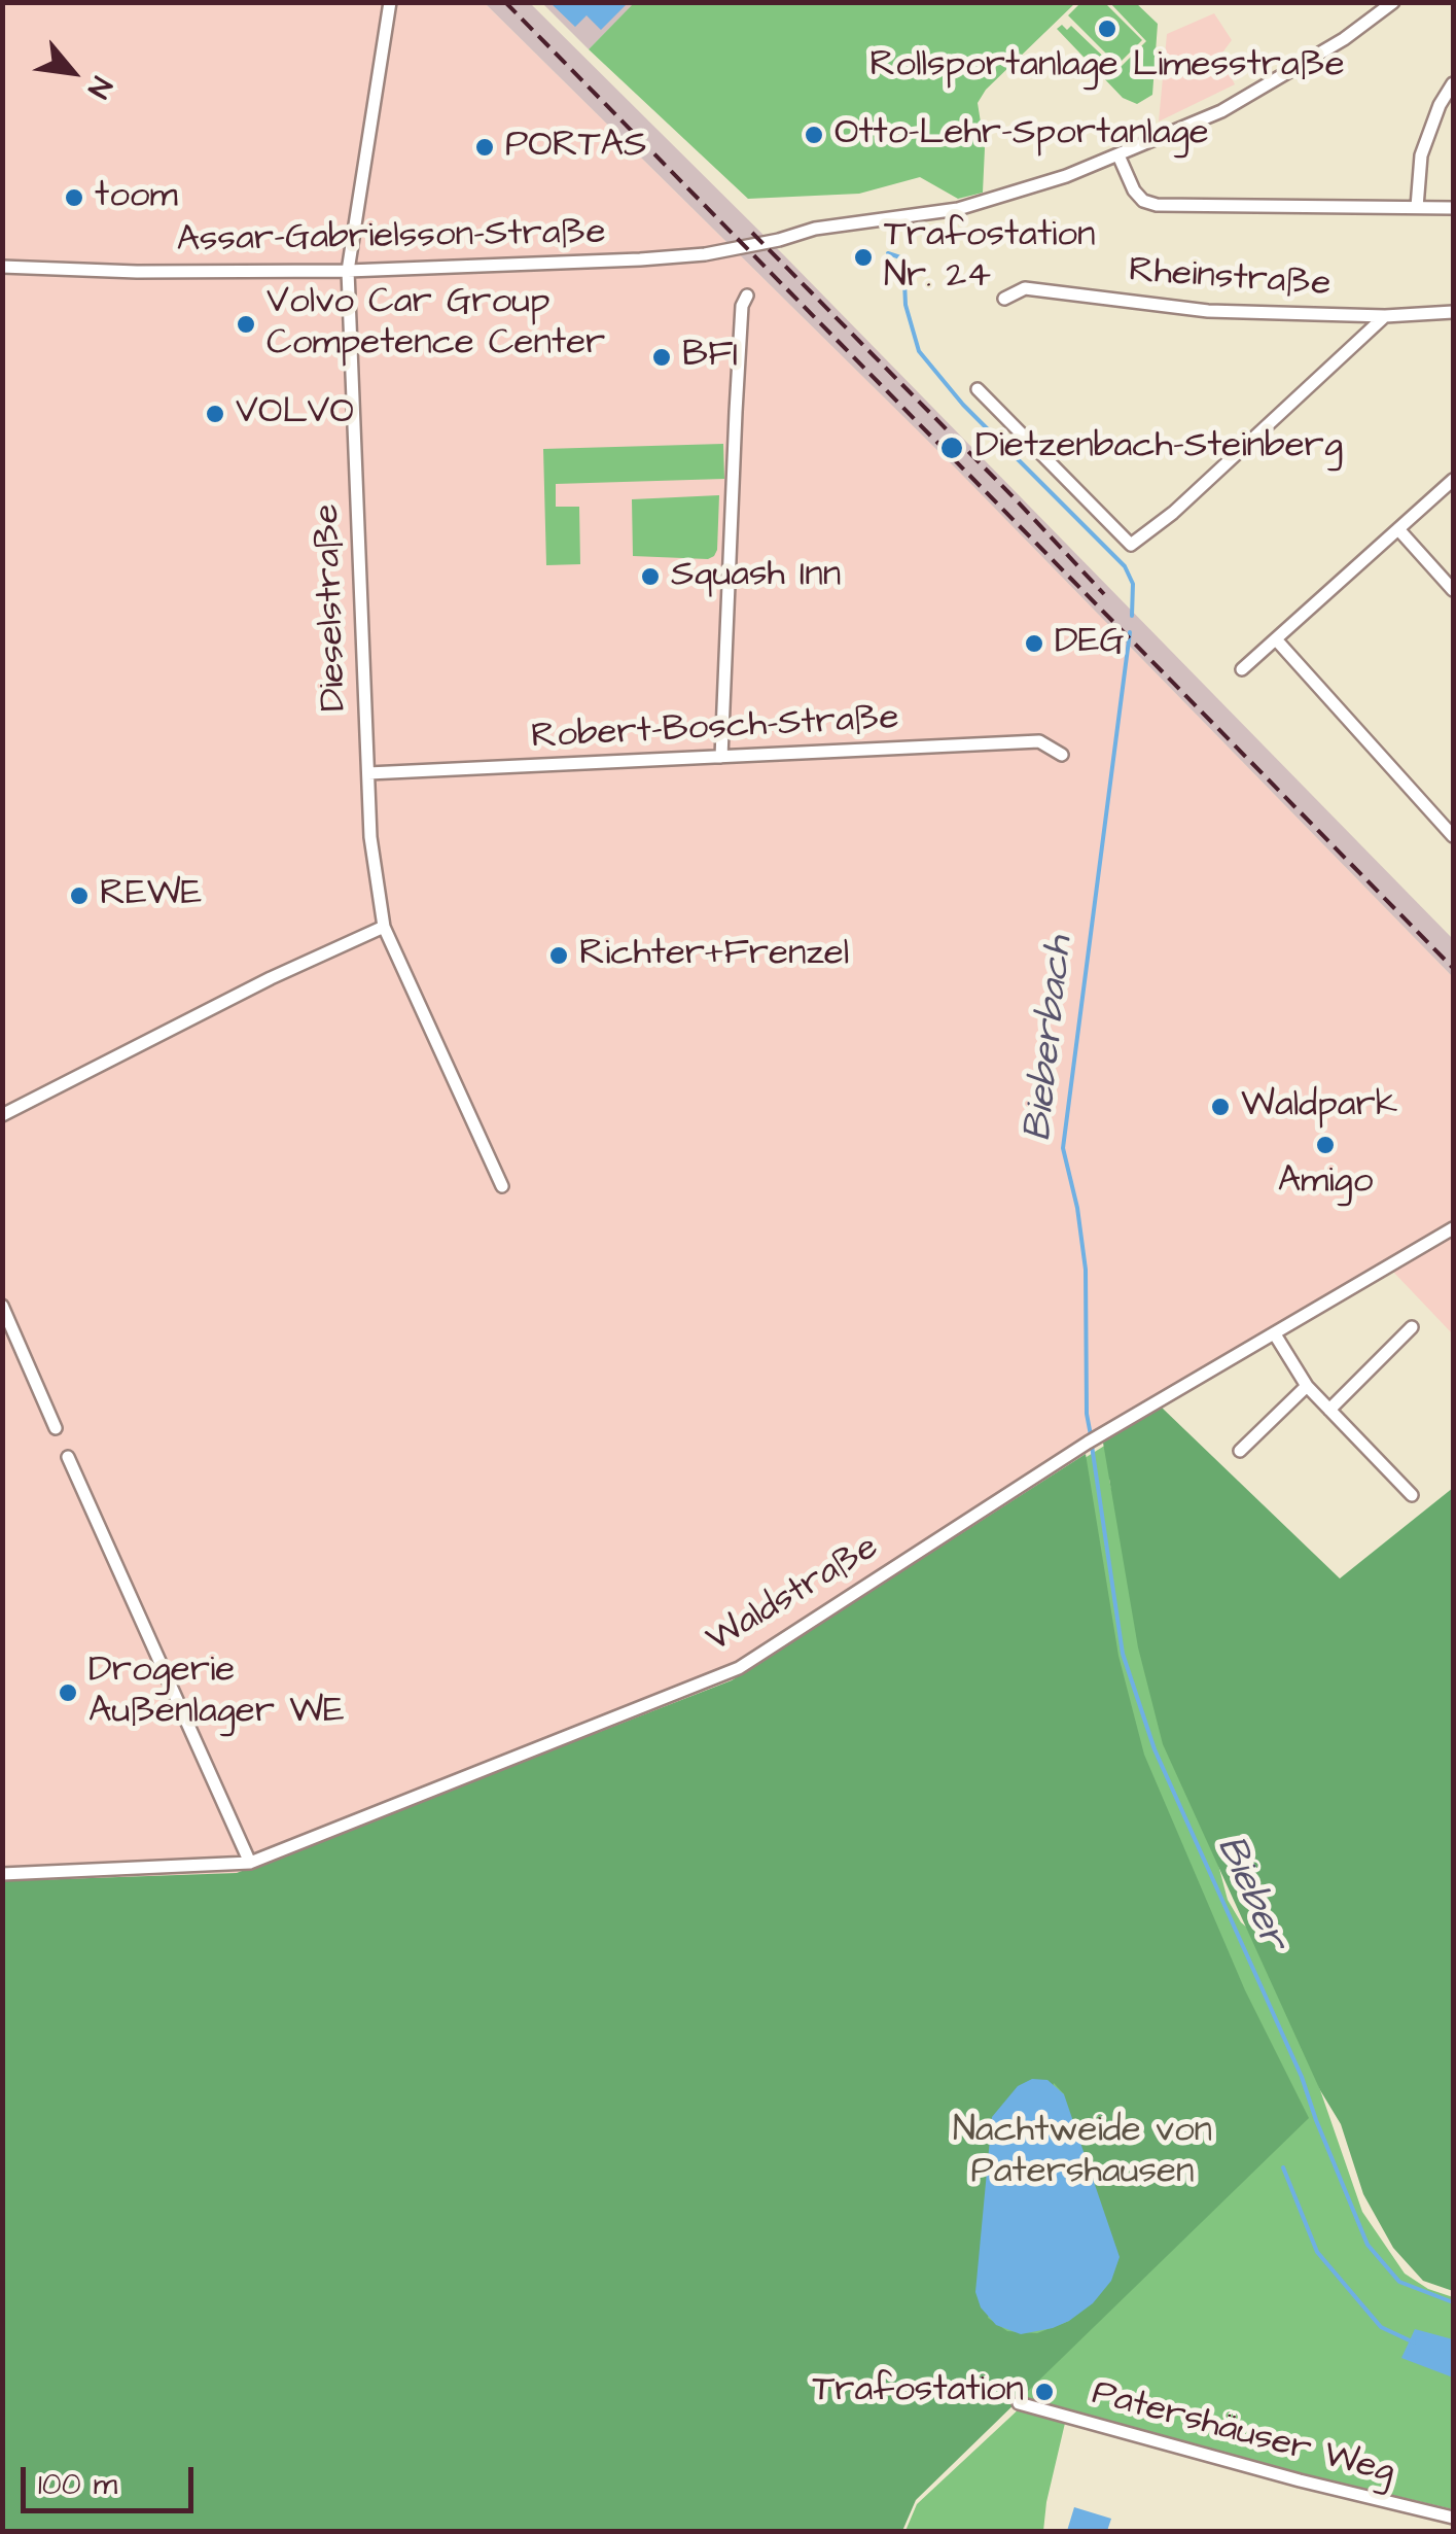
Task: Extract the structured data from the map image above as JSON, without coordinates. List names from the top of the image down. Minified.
{"streets":{"street":["Assar-Gabrielsson-Straße","Rheinstraße","Dieselstraße","Robert-Bosch-Straße","Waldstraße","Patershäuser Weg"]},"crossings":[["Assar-Gabrielsson-Straße","Dieselstraße"],["Dieselstraße","Robert-Bosch-Straße"]],"water":["Bieberbach","Bieber"],"parks":["Nachtweide von Patershausen"],"places":["Rollsportanlage Limesstraße","Otto-Lehr-Sportanlage","PORTAS","toom","Trafostation Nr. 24","Volvo Car Group Competence Center","BFI","VOLVO","Dietzenbach-Steinberg","Squash Inn","DEG","REWE","Richter+Frenzel","Waldpark","Amigo","Drogerie Außenlager WE","Trafostation"],"scale_bar":"100 m","north":"bottom right"}
